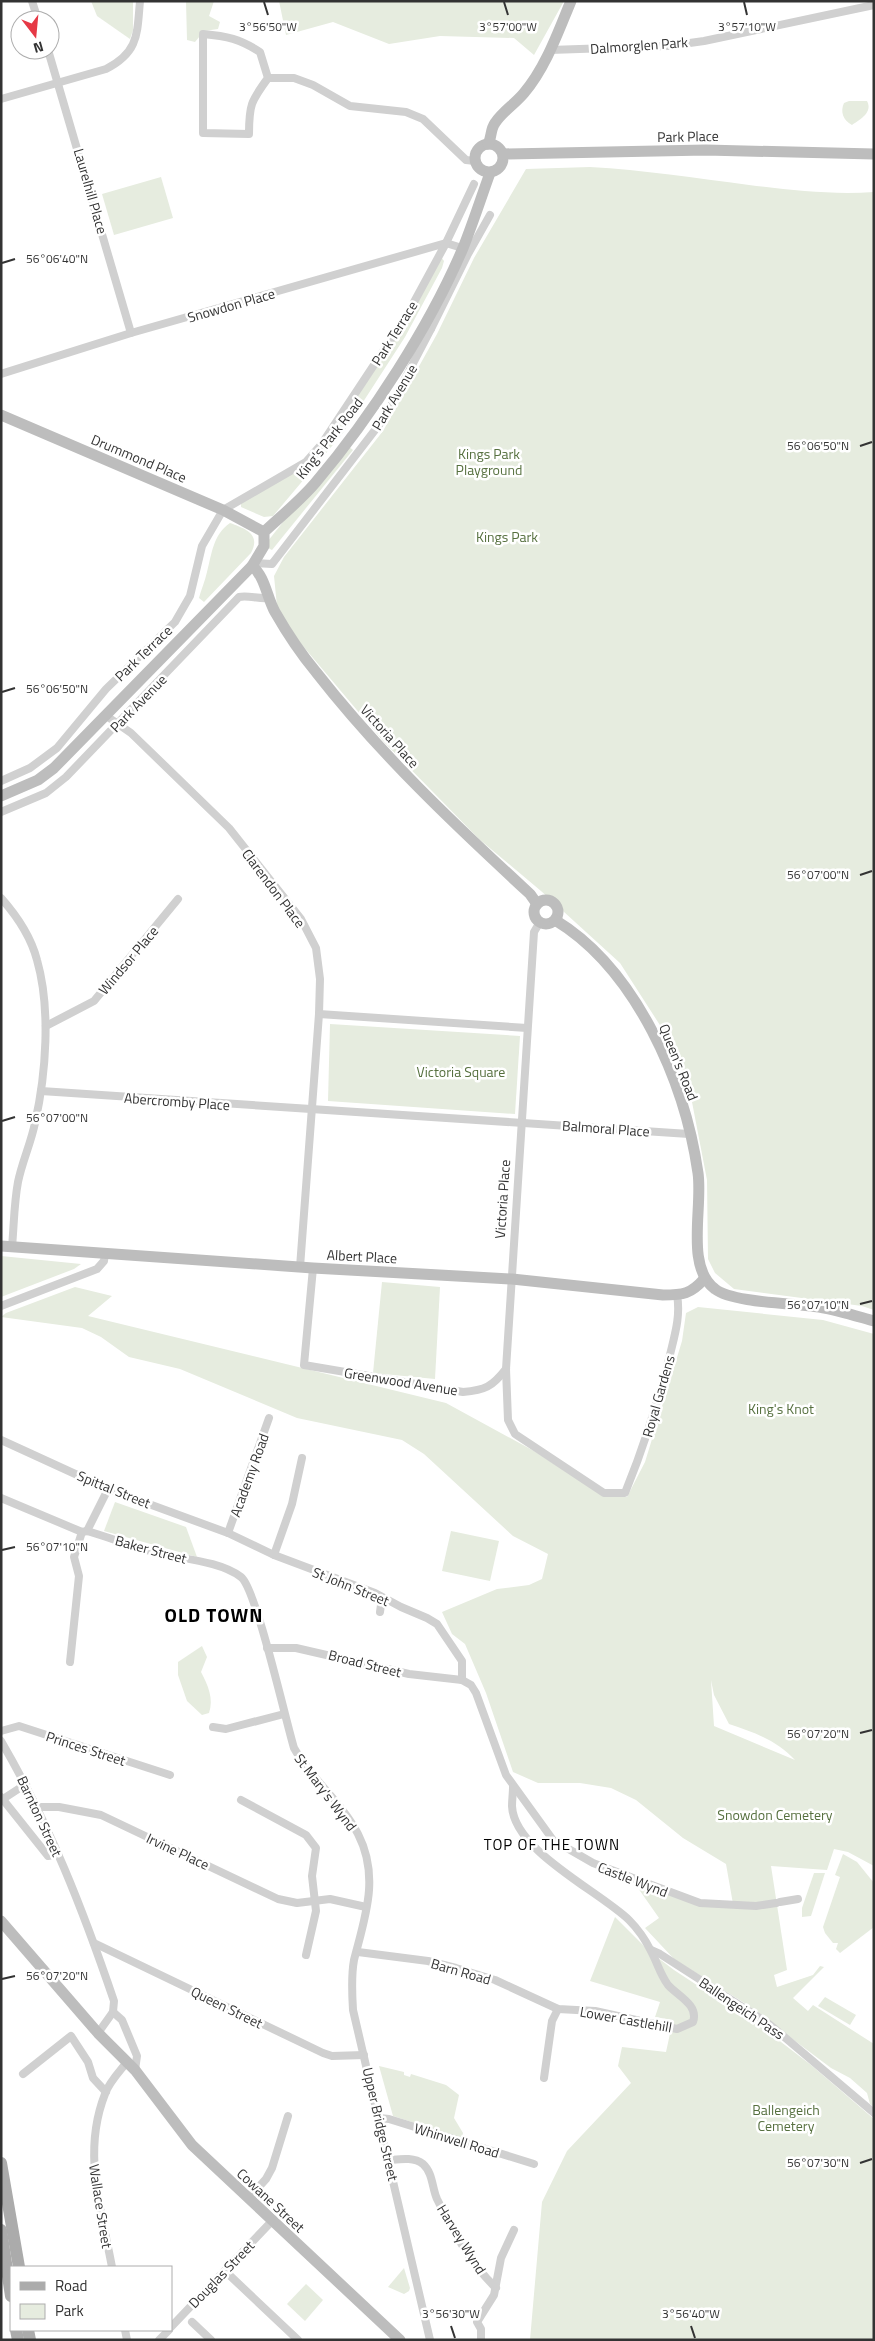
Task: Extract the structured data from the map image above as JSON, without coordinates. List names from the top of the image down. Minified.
{"streets":{"street":["Dalmorglen Park","Park Place","Laurelhill Place","Snowdon Place","Park Terrace","Park Avenue","King's Park Road","Drummond Place","Victoria Place","Clarendon Place","Windsor Place","Queen's Road","Abercromby Place","Balmoral Place","Albert Place","Greenwood Avenue","Royal Gardens","Academy Road","Spittal Street","Baker Street","St John Street","Broad Street","Princes Street","St Mary's Wynd","Barnton Street","Irvine Place","Castle Wynd","Barn Road","Queen Street","Ballengeich Pass","Lower Castlehill","Upper Bridge Street","Whinwell Road","Cowane Street","Wallace Street","Harvey Wynd","Douglas Street"]},"crossings":[["Park Place","King's Park Road"],["Laurelhill Place","Snowdon Place"],["Snowdon Place","Park Terrace"],["Park Terrace","Drummond Place"],["Park Avenue","King's Park Road"],["Park Avenue","Victoria Place"],["Park Avenue","Clarendon Place"],["King's Park Road","Drummond Place"],["Victoria Place","Queen's Road"],["Victoria Place","Balmoral Place"],["Victoria Place","Albert Place"],["Victoria Place","Greenwood Avenue"],["Victoria Place","Royal Gardens"],["Clarendon Place","Abercromby Place"],["Clarendon Place","Albert Place"],["Queen's Road","Balmoral Place"],["Queen's Road","Albert Place"],["Albert Place","Greenwood Avenue"],["Albert Place","Royal Gardens"],["Greenwood Avenue","Royal Gardens"],["Academy Road","Spittal Street"],["Academy Road","St John Street"],["Spittal Street","St John Street"],["Baker Street","Broad Street"],["Baker Street","St Mary's Wynd"],["St John Street","Broad Street"],["St John Street","Castle Wynd"],["Broad Street","St Mary's Wynd"],["Broad Street","Castle Wynd"],["St Mary's Wynd","Irvine Place"],["St Mary's Wynd","Upper Bridge Street"],["Barnton Street","Irvine Place"],["Barnton Street","Queen Street"],["Irvine Place","Upper Bridge Street"],["Barn Road","Lower Castlehill"],["Barn Road","Upper Bridge Street"],["Queen Street","Upper Bridge Street"],["Ballengeich Pass","Lower Castlehill"],["Upper Bridge Street","Whinwell Road"],["Upper Bridge Street","Harvey Wynd"],["Cowane Street","Wallace Street"],["Cowane Street","Douglas Street"]],"districts":["OLD TOWN","TOP OF THE TOWN"],"parks":["Kings Park Playground","Kings Park","Victoria Square","King's Knot","Snowdon Cemetery","Ballengeich Cemetery"],"legend":["Road","Park"],"north":"bottom","coordinates":["3°56'50\"W","3°57'00\"W","3°57'10\"W","56°06'40\"N","56°06'50\"N","56°07'00\"N","56°07'10\"N","56°07'20\"N","56°07'30\"N","3°56'30\"W","3°56'40\"W"]}
